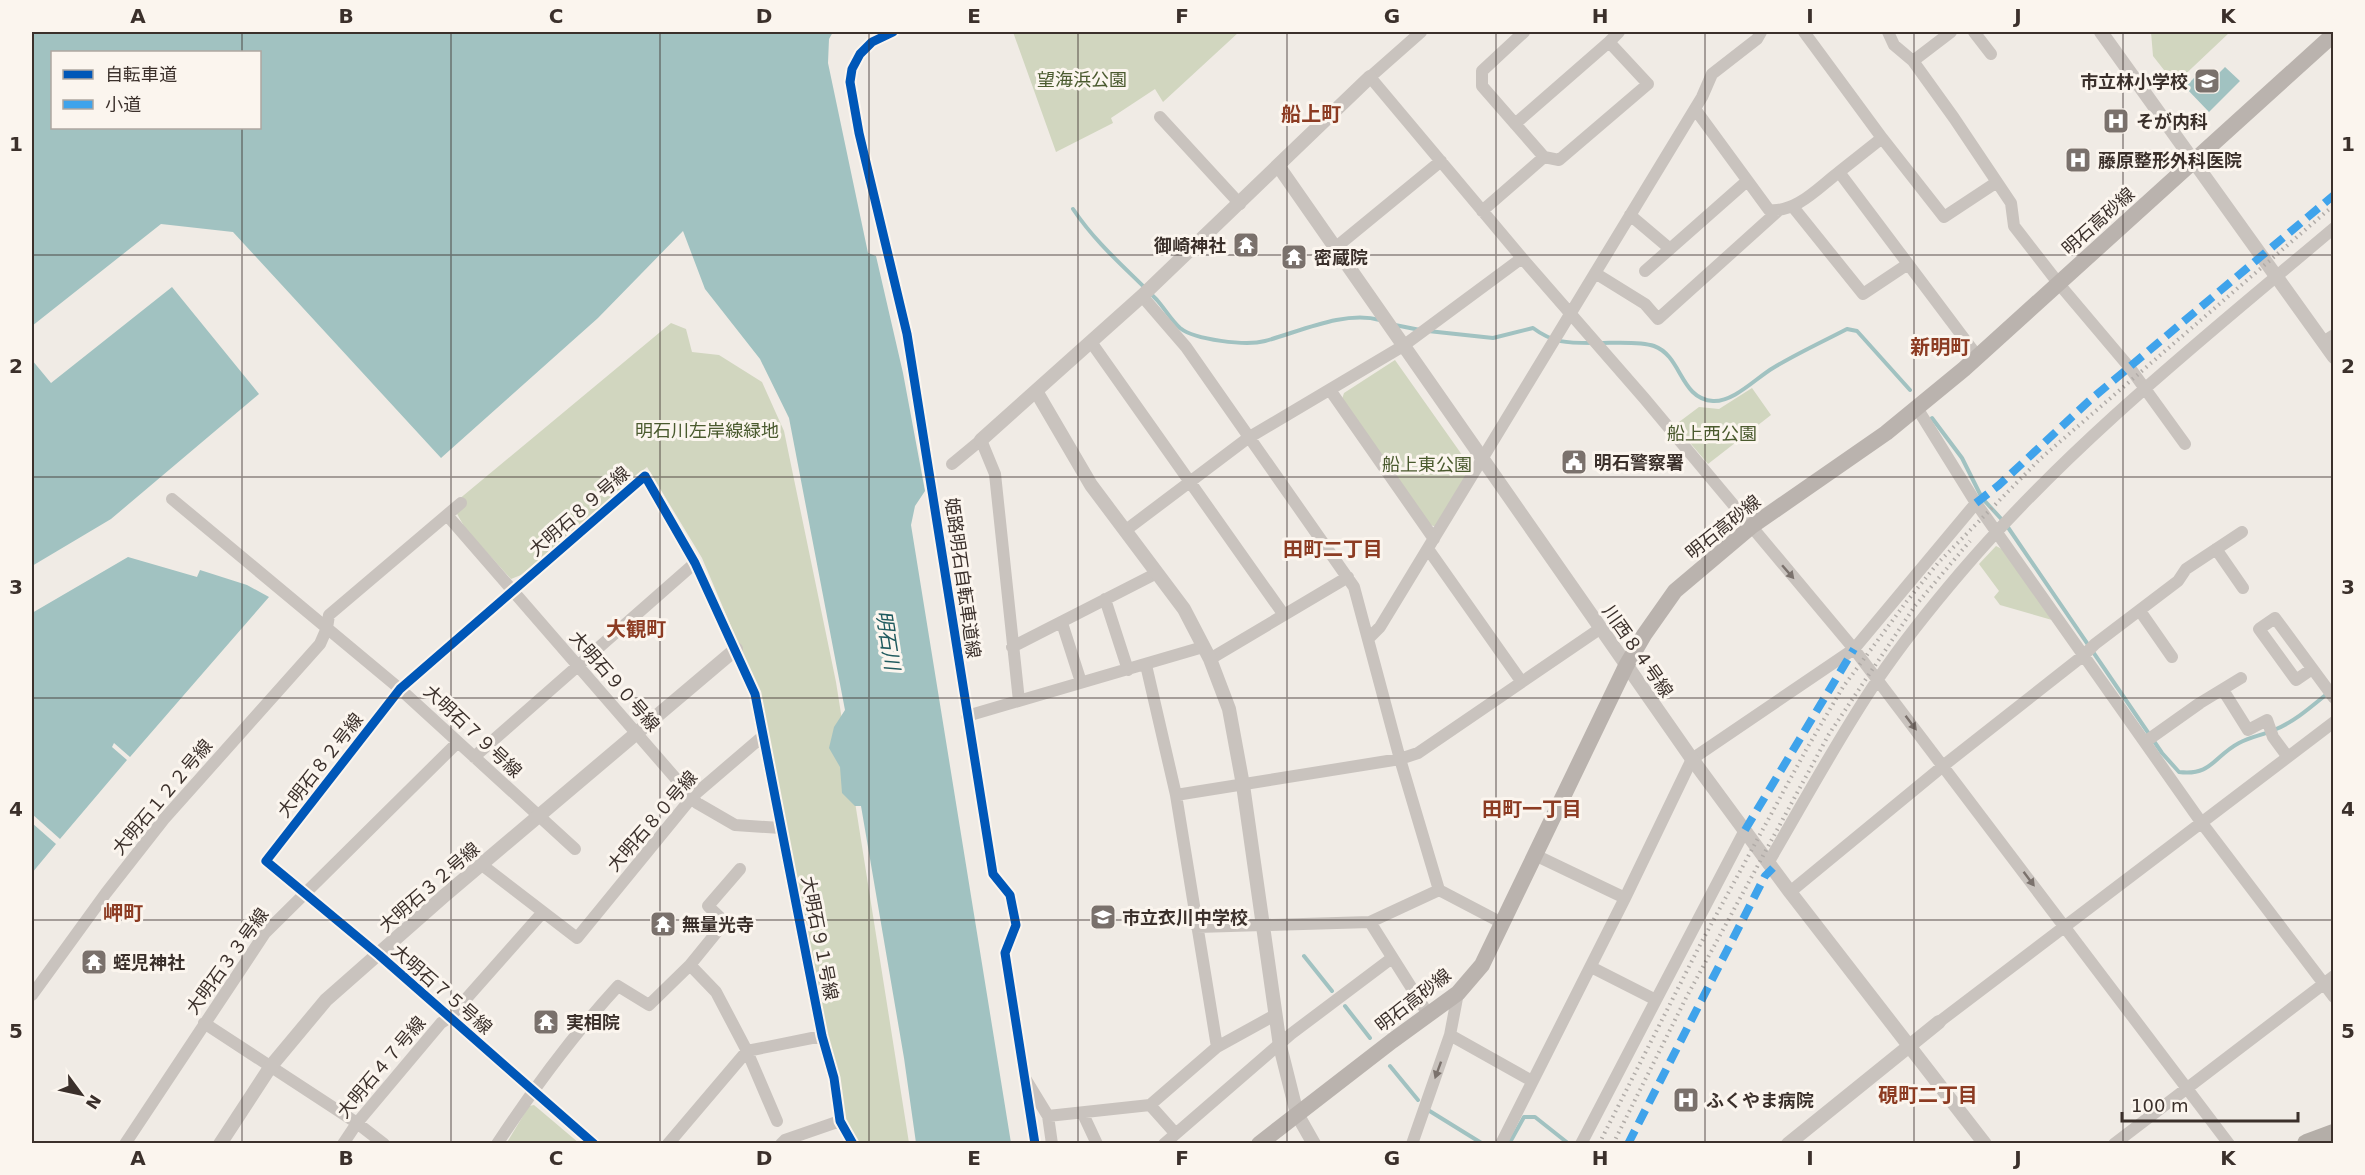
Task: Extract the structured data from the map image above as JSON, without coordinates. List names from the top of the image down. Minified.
{"streets":{"main road":["明石高砂線"],"street":["大明石８９号線","川西８４号線","大明石９０号線","大明石７９号線","大明石８２号線","大明石１２２号線","大明石８０号線","大明石３２号線","大明石９１号線","大明石３３号線","大明石７５号線","大明石４７号線"],"cycle path":["姫路明石自転車道線"]},"crossings":[["明石高砂線","川西８４号線"],["大明石８９号線","大明石９０号線"],["大明石８９号線","大明石７９号線"],["大明石８９号線","大明石８２号線"],["大明石８９号線","大明石８０号線"],["大明石８９号線","大明石３２号線"],["大明石８９号線","大明石９１号線"],["大明石９０号線","大明石１２２号線"],["大明石９０号線","大明石８０号線"],["大明石９０号線","大明石３２号線"],["大明石９０号線","大明石９１号線"],["大明石７９号線","大明石８２号線"],["大明石７９号線","大明石１２２号線"],["大明石７９号線","大明石３２号線"],["大明石７９号線","大明石３３号線"],["大明石８２号線","大明石７５号線"],["大明石８０号線","大明石９１号線"],["大明石８０号線","大明石４７号線"],["大明石３２号線","大明石７５号線"],["大明石３３号線","大明石７５号線"],["大明石７５号線","大明石４７号線"]],"districts":["船上町","新明町","田町二丁目","大観町","田町一丁目","岬町","硯町二丁目"],"water":["明石川"],"parks":["望海浜公園","明石川左岸線緑地","船上西公園","船上東公園"],"places":{"school or university":["市立林小学校","市立衣川中学校"],"hospital":["そが内科","藤原整形外科医院","ふくやま病院"],"temple":["御崎神社","密蔵院","無量光寺","蛭児神社","実相院"],"public building":["明石警察署"]},"legend":["自転車道","小道"],"scale_bar":"100 m","north":"bottom right","grid":{"columns":["A","B","C","D","E","F","G","H","I","J","K"],"rows":["1","2","3","4","5"]}}
